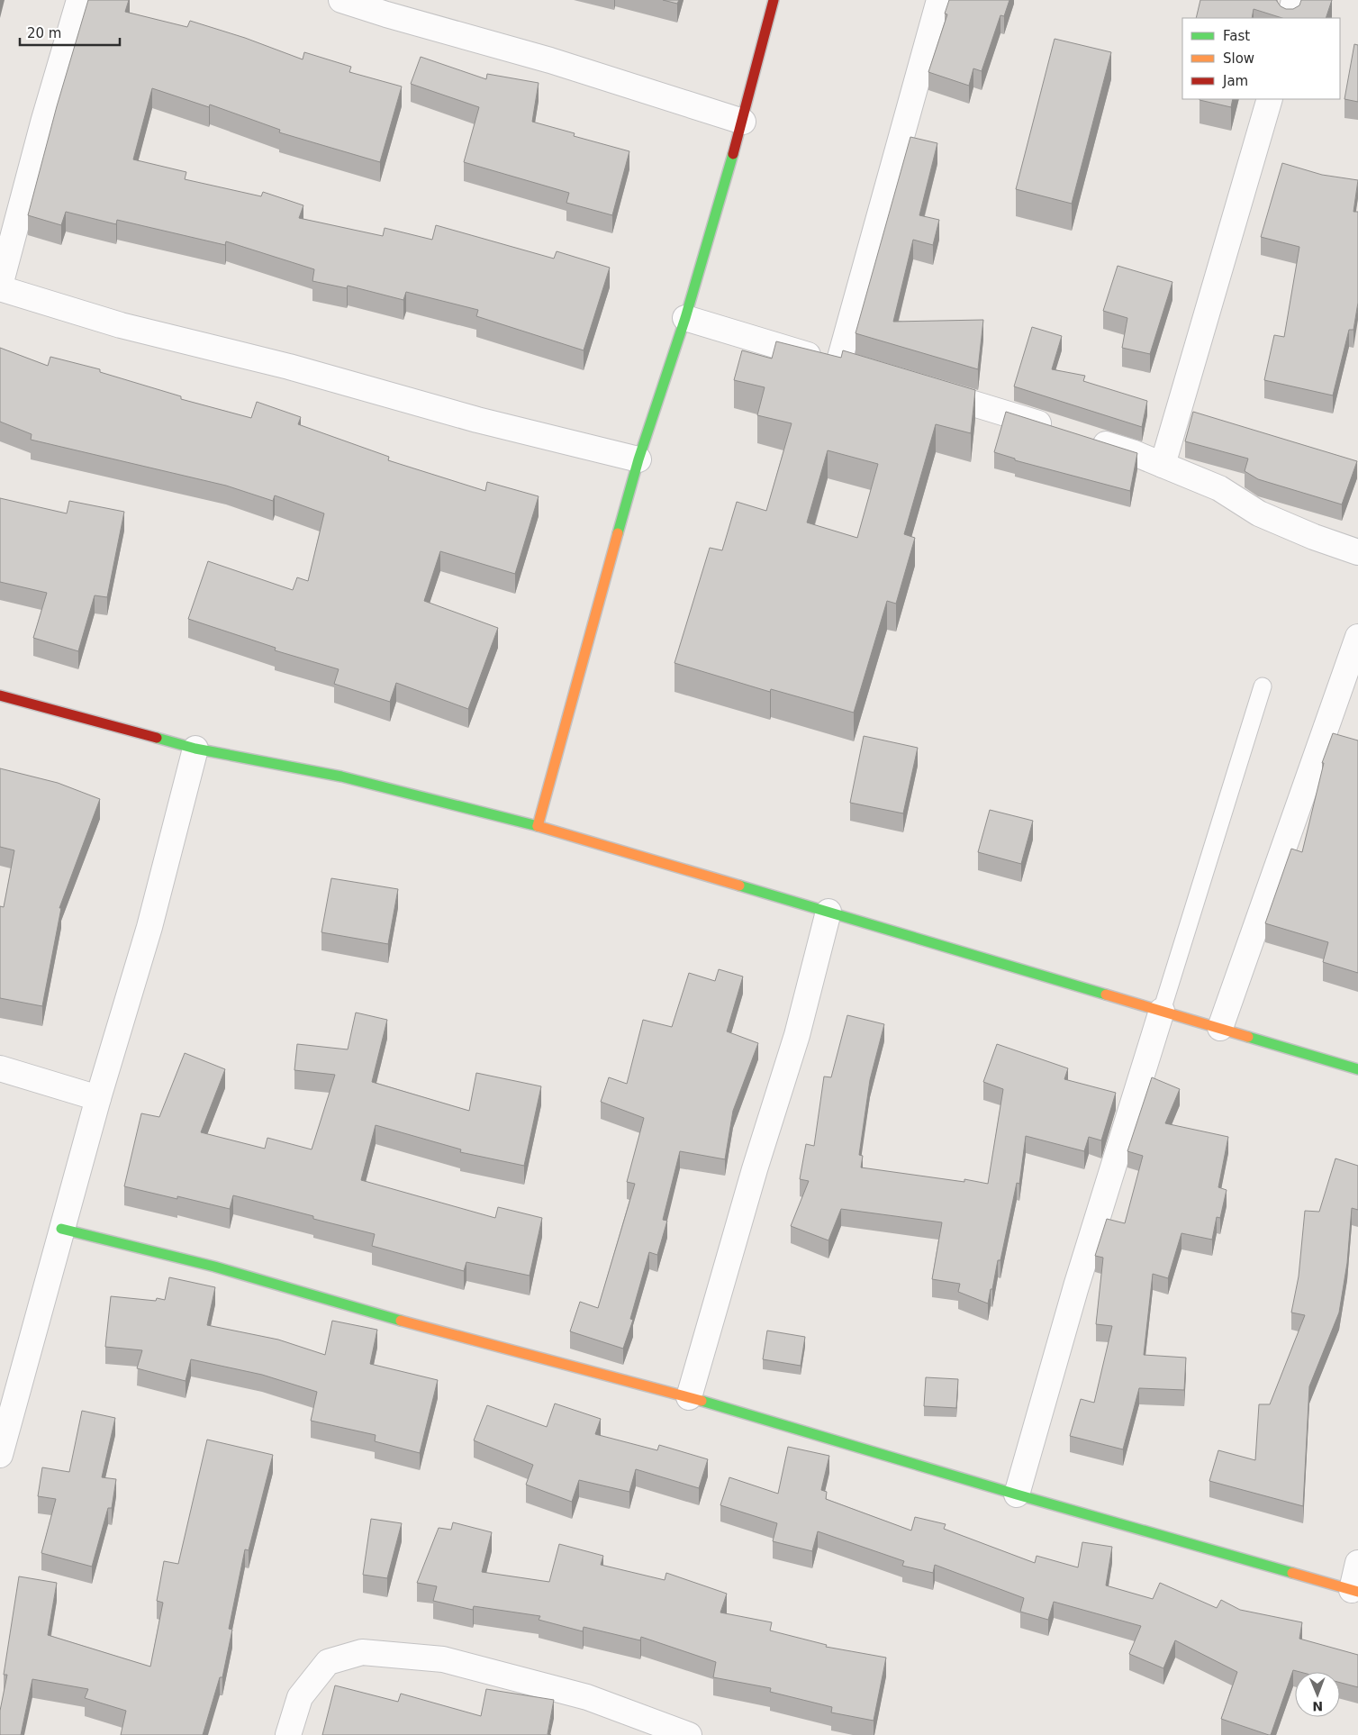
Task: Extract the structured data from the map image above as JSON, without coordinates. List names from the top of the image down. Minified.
{"legend":["Fast","Slow","Jam"],"scale_bar":"20 m","north":"bottom"}
